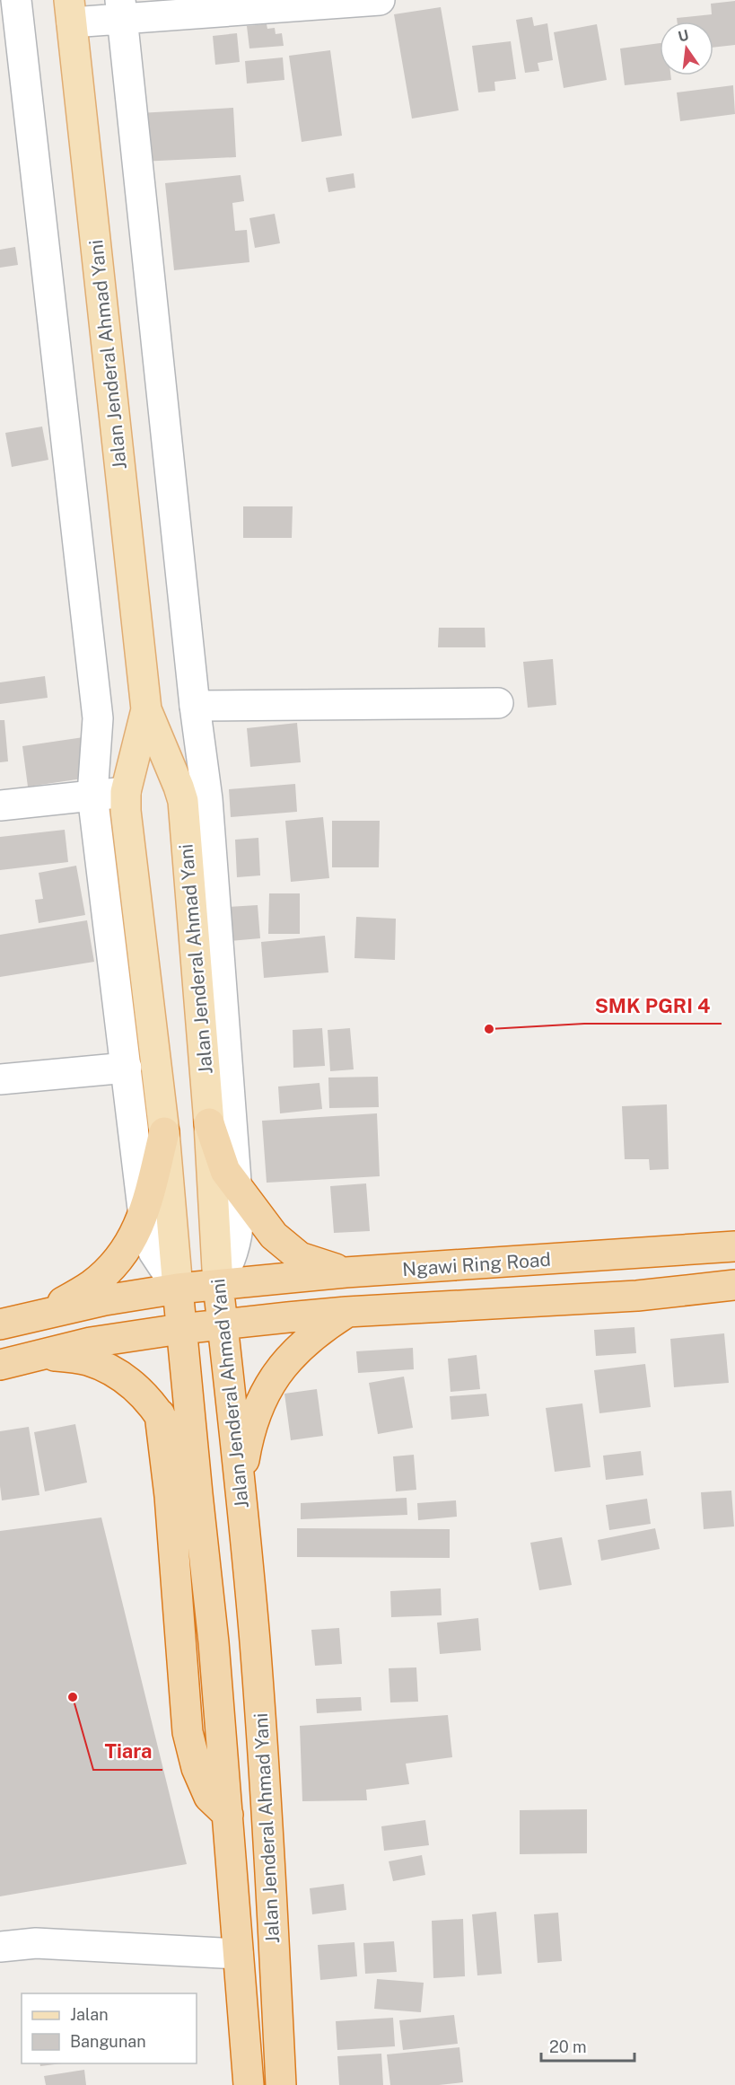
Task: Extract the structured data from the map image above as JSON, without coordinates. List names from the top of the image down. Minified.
{"streets":{"highway":["Jalan Jenderal Ahmad Yani","Ngawi Ring Road"]},"crossings":[["Jalan Jenderal Ahmad Yani","Ngawi Ring Road"]],"places":["SMK PGRI 4","Tiara"],"legend":["Jalan","Bangunan"],"scale_bar":"20 m","north":"top"}
